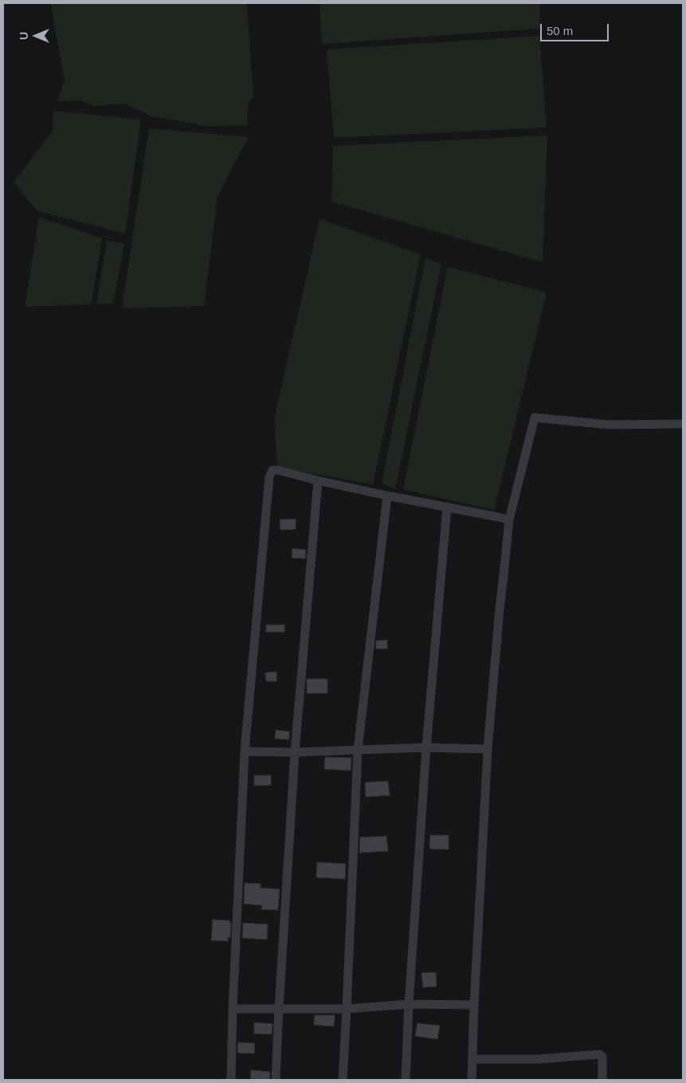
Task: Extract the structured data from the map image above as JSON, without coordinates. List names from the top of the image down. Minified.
{"scale_bar":"50 m","north":"left"}
